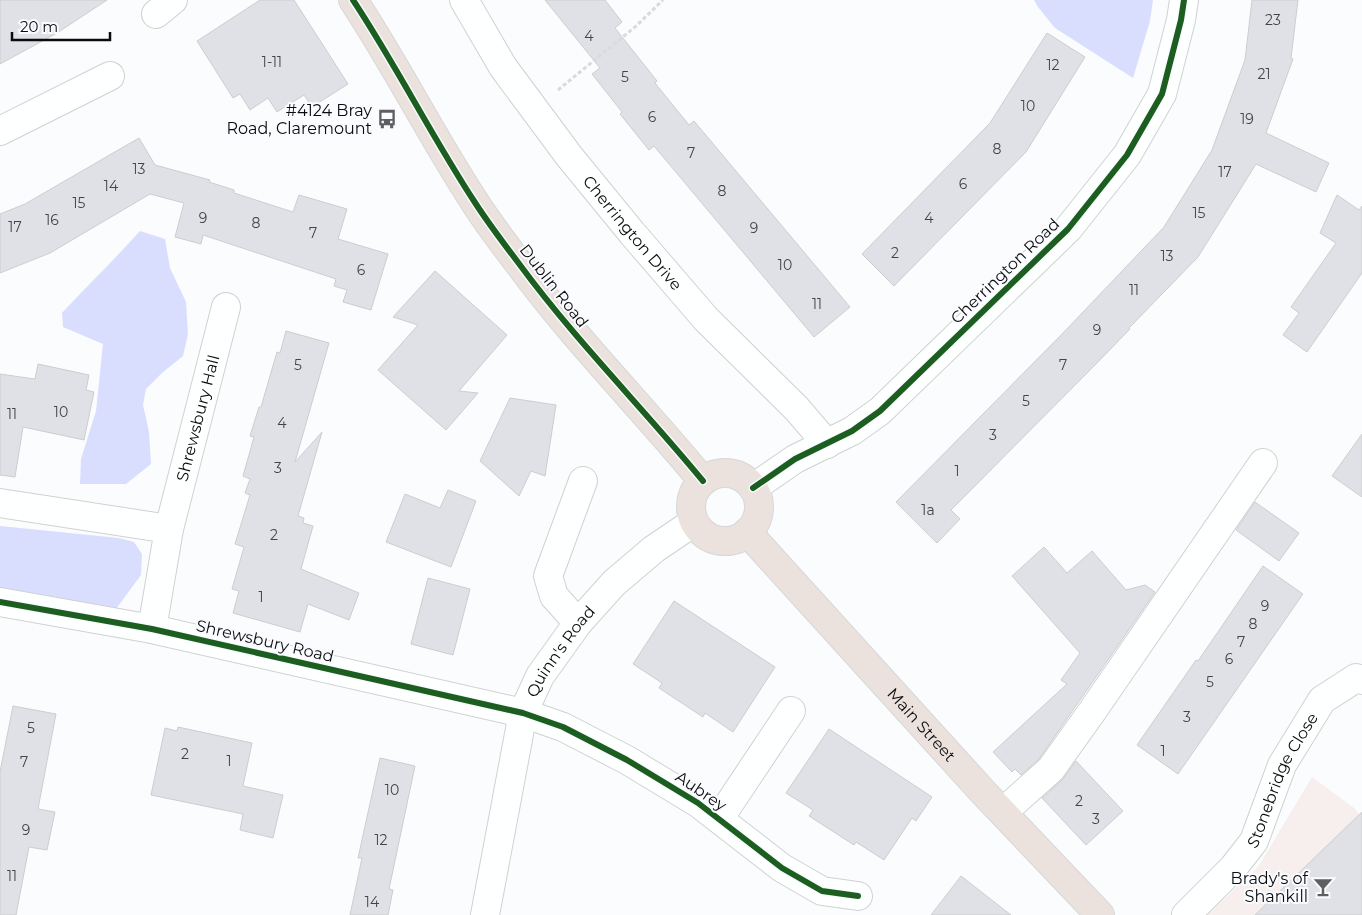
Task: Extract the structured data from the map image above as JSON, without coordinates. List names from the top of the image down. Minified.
{"streets":{"main road":["Dublin Road","Main Street"],"street":["Cherrington Drive","Cherrington Road","Shrewsbury Hall","Shrewsbury Road","Quinn's Road","Stonebridge Close","Aubrey"]},"crossings":[["Cherrington Drive","Cherrington Road"],["Cherrington Road","Dublin Road"],["Cherrington Road","Quinn's Road"],["Cherrington Road","Main Street"],["Dublin Road","Quinn's Road"],["Dublin Road","Main Street"],["Shrewsbury Hall","Shrewsbury Road"],["Shrewsbury Road","Quinn's Road"],["Shrewsbury Road","Aubrey"],["Quinn's Road","Main Street"],["Quinn's Road","Aubrey"]],"places":{"bus stop":["#4124 Bray Road, Claremount"],"bar":["Brady's of Shankill"]},"house_numbers":["23","4","1-11","12","21","5","10","6","19","8","7","13","17","6","14","8","15","15","9","4","16","8","17","9","7","2","13","10","6","11","11","9","5","7","5","10","11","4","3","3","1","1a","2","1","9","8","7","6","5","3","5","1","2","1","7","10","2","3","9","12","11","14"],"scale_bar":"20 m"}
